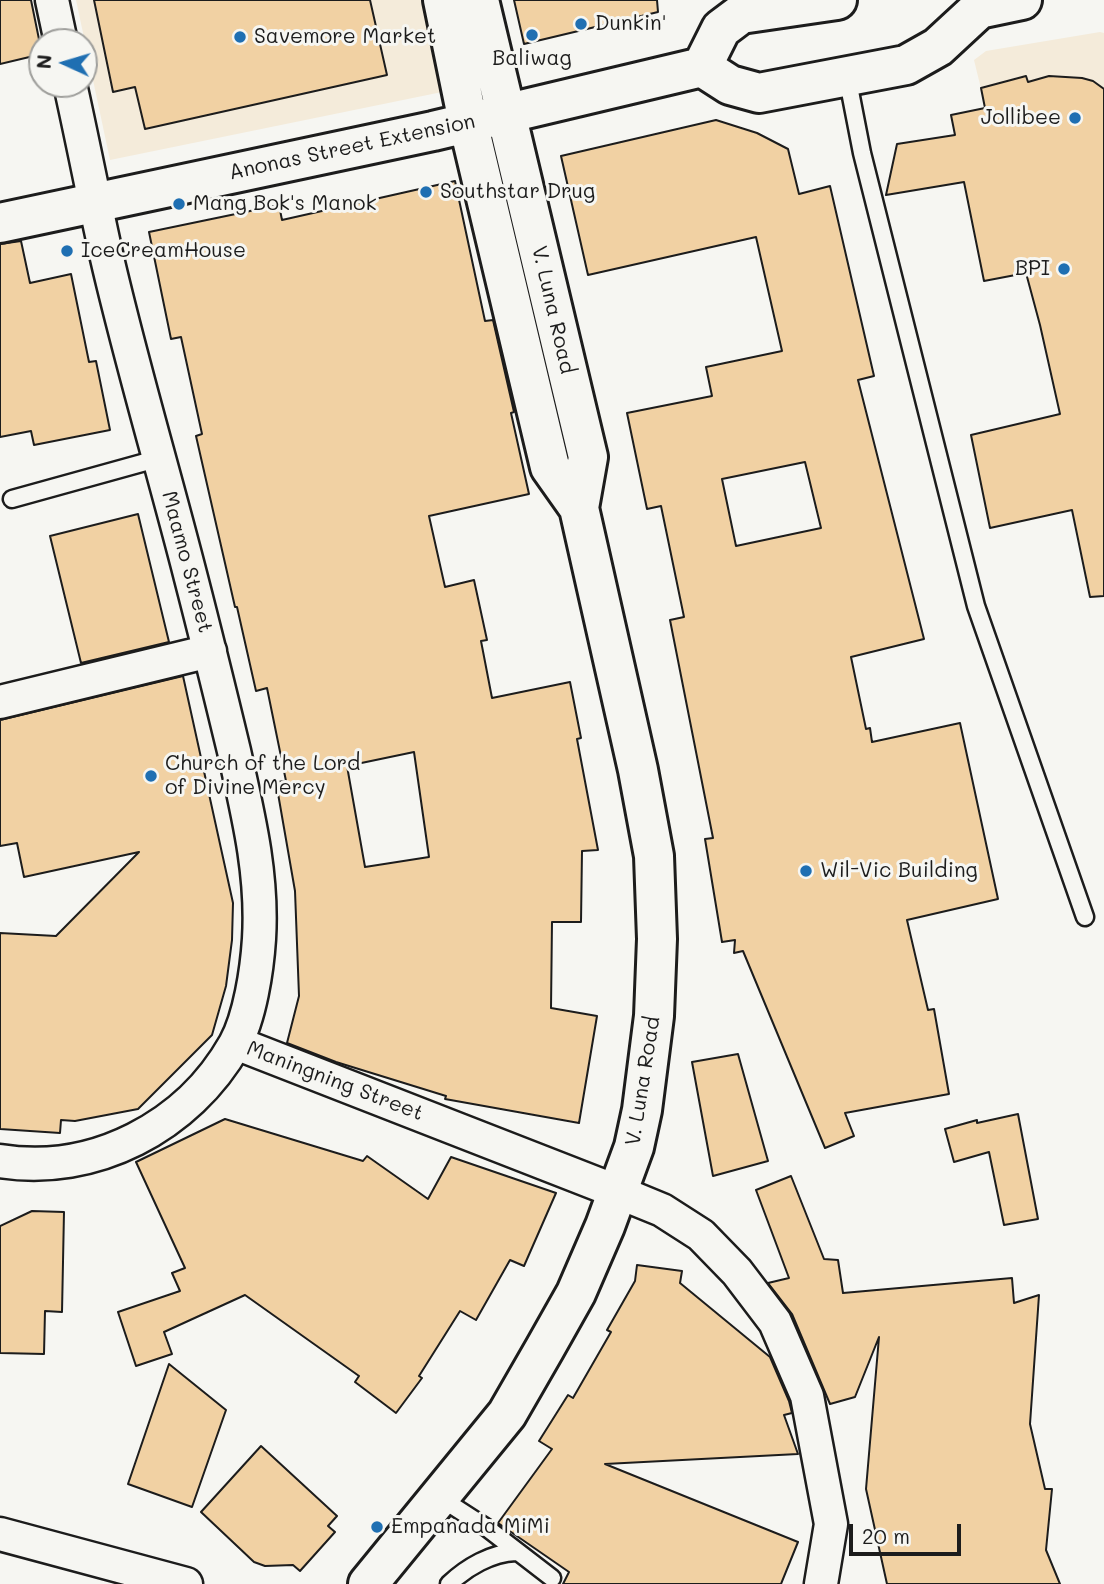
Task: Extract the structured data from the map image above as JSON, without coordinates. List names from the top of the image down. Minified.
{"streets":{"main road":["Anonas Street Extension","V. Luna Road"],"street":["Maamo Street","Maningning Street"]},"crossings":[["Anonas Street Extension","V. Luna Road"],["Anonas Street Extension","Maamo Street"],["V. Luna Road","Maningning Street"],["Maamo Street","Maningning Street"]],"places":["Dunkin'","Baliwag","Savemore Market","Jollibee","Southstar Drug","Mang Bok's Manok","IceCreamHouse","BPI","Church of the Lord of Divine Mercy","Wil-Vic Building","Empanada MiMi"],"scale_bar":"20 m","north":"left"}
